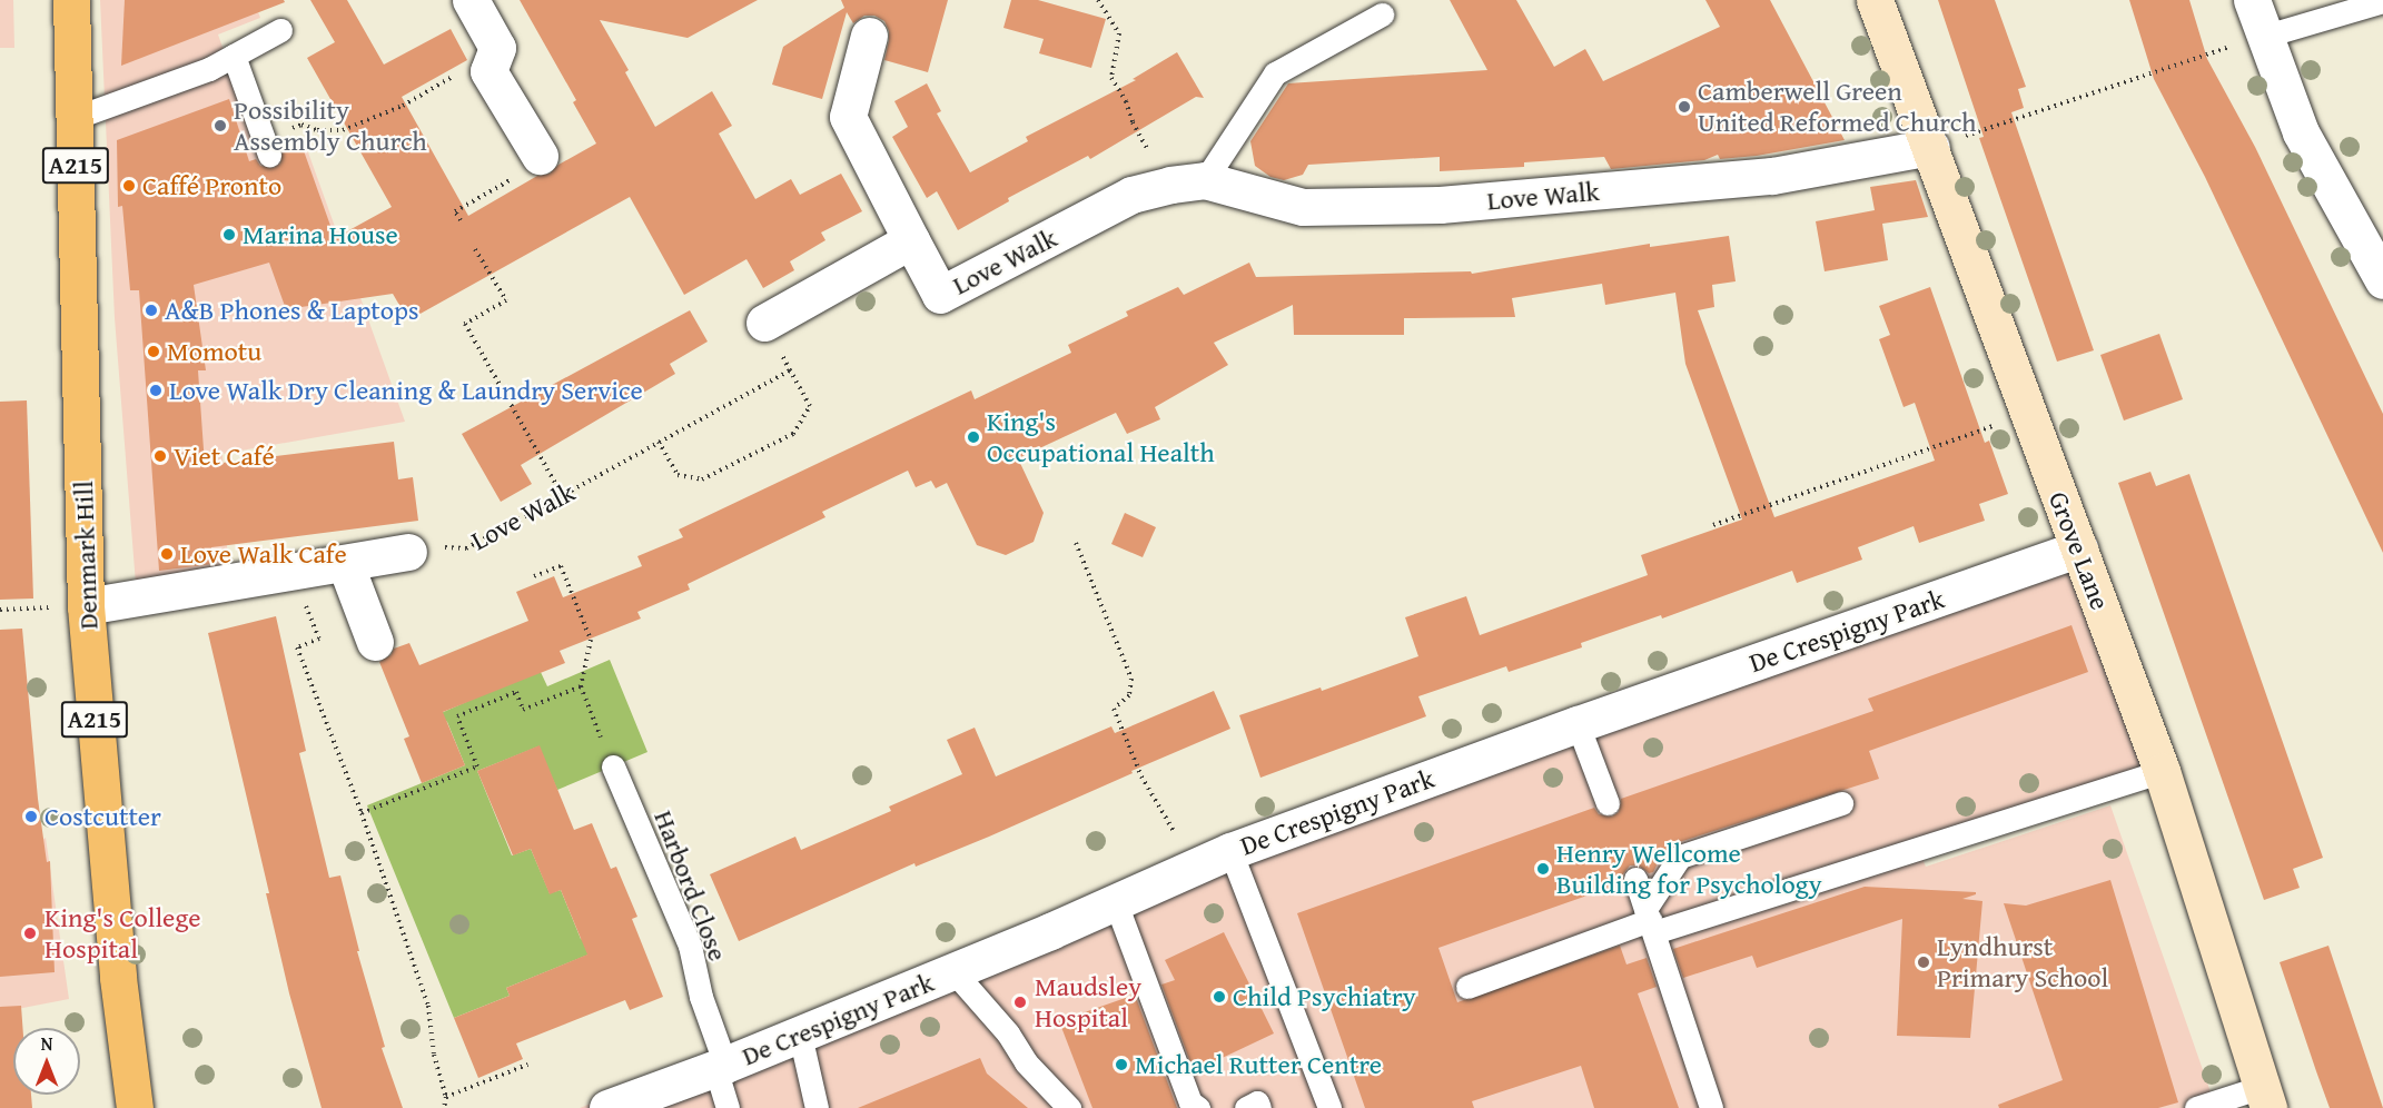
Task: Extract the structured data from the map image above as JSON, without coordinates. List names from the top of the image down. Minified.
{"streets":{"main road":["A215","Denmark Hill"],"street":["Love Walk","Grove Lane","De Crespigny Park"],"lane":["Harbord Close"]},"crossings":[["Love Walk","Grove Lane"],["Grove Lane","De Crespigny Park"],["De Crespigny Park","Harbord Close"]],"places":["Camberwell Green United Reformed Church","Possibility Assembly Church","Caffé Pronto","Marina House","A&B Phones & Laptops","Momotu","Love Walk Dry Cleaning & Laundry Service","King's Occupational Health","Viet Café","Love Walk Cafe","Costcutter","Henry Wellcome Building for Psychology","King's College Hospital","Lyndhurst Primary School","Child Psychiatry","Maudsley Hospital","Michael Rutter Centre"],"north":"top"}
